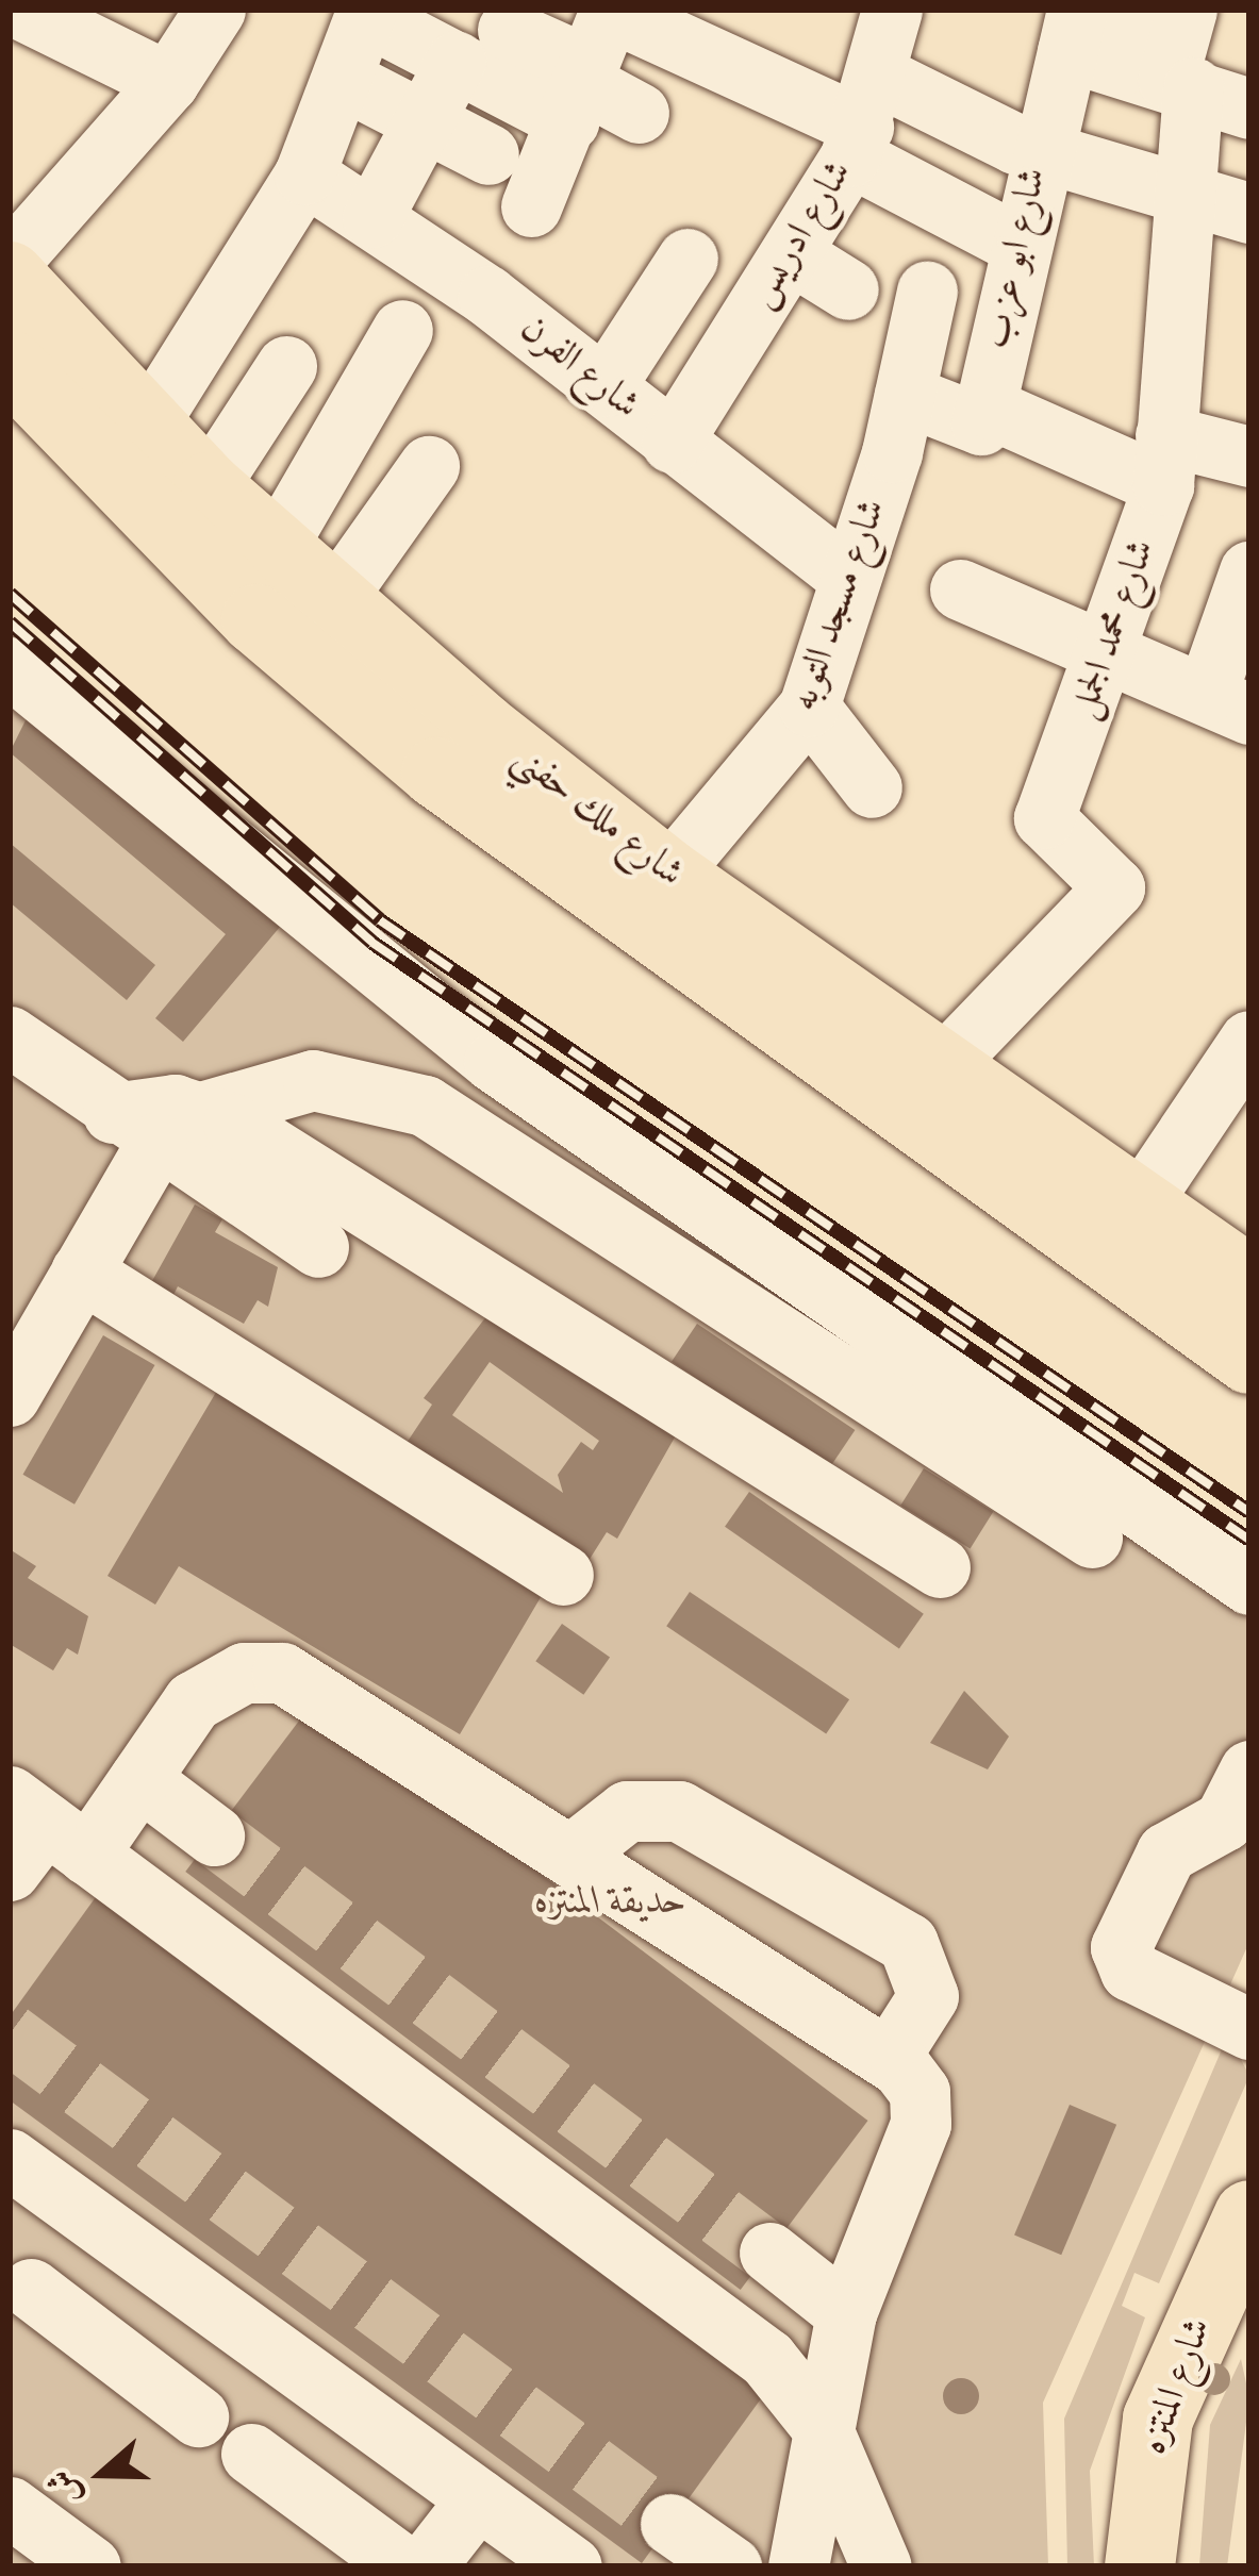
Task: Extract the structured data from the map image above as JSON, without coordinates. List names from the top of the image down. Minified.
{"streets":{"highway":["شارع ملك حفني","شارع المنتزه"],"street":["شارع ادريس","شارع ابو عزب","شارع الفرن","شارع مسجد التوبه","شارع محمد الجمل"]},"crossings":[["شارع ادريس","شارع الفرن"],["شارع ابو عزب","شارع محمد الجمل"],["شارع الفرن","شارع مسجد التوبه"],["شارع مسجد التوبه","شارع ملك حفني"],["شارع محمد الجمل","شارع ملك حفني"]],"parks":["حديقة المنتزه"],"north":"left"}
